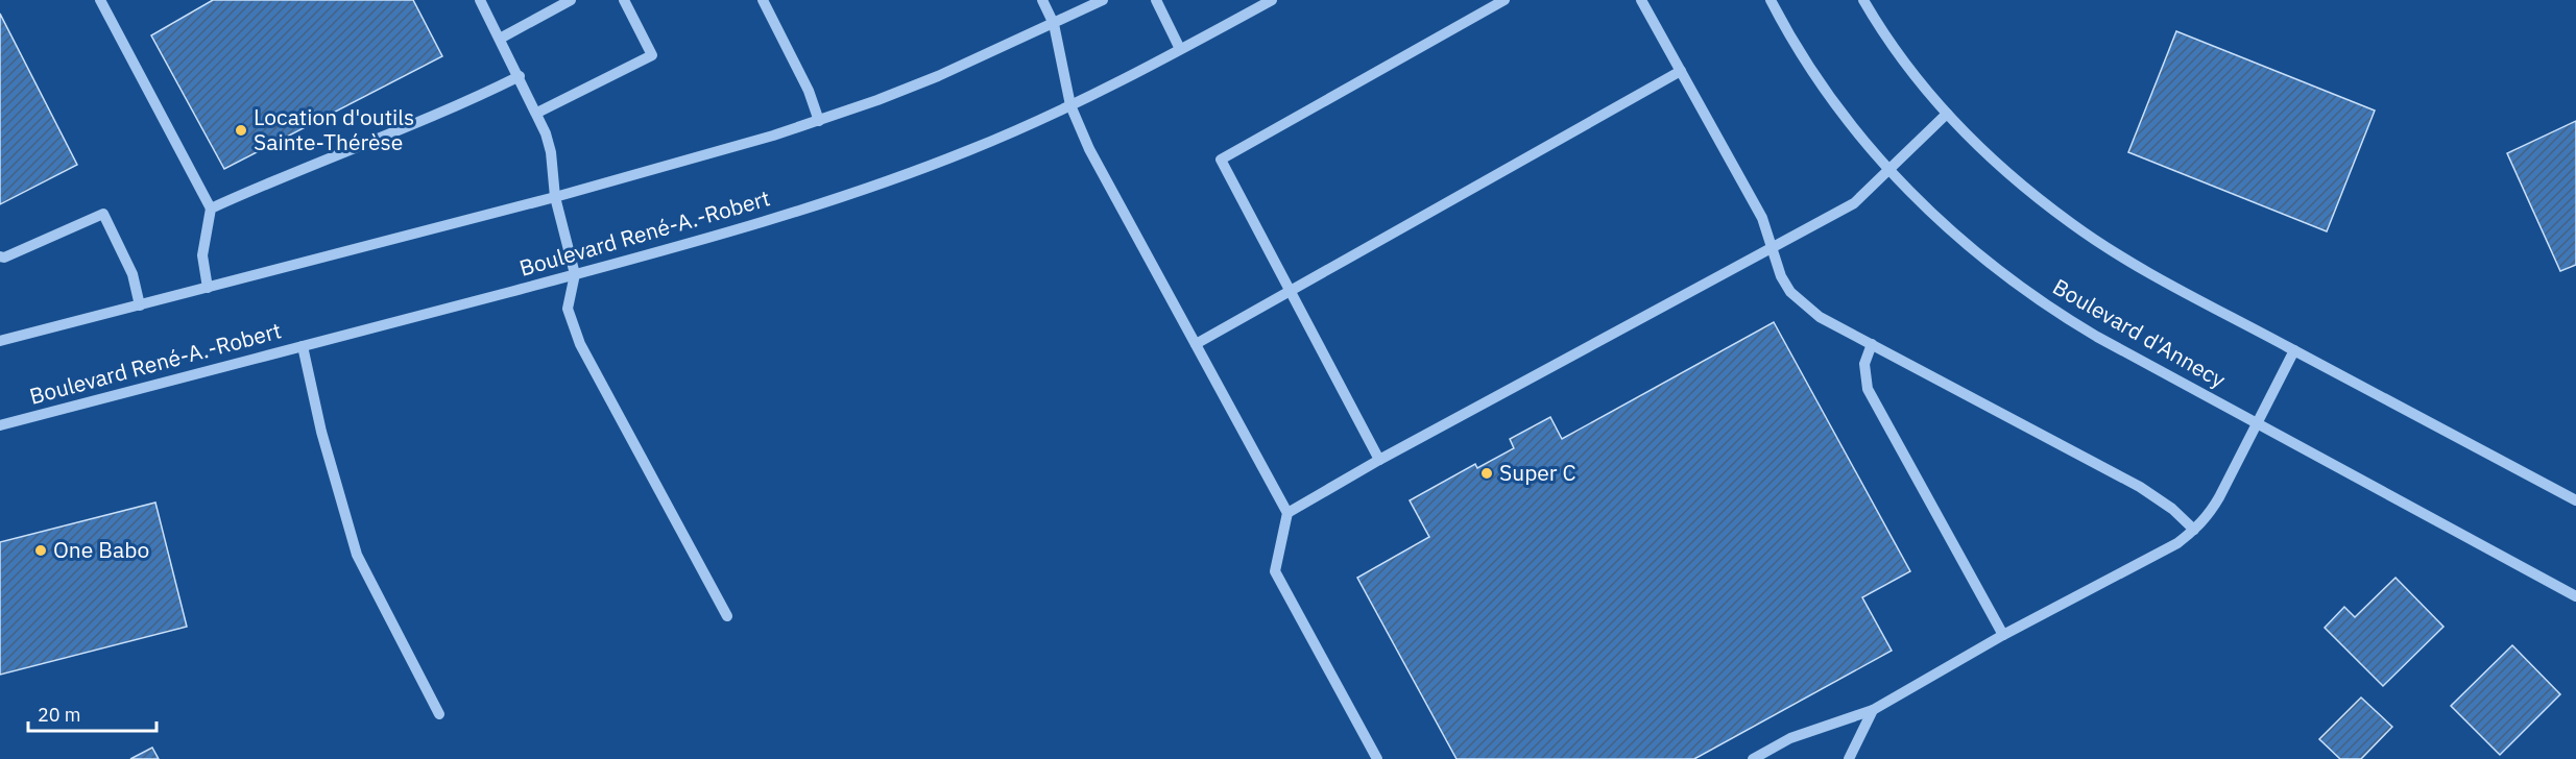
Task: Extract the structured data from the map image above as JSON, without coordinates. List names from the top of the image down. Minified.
{"streets":{"street":["Boulevard René-A.-Robert","Boulevard d'Annecy"]},"places":["Location d'outils Sainte-Thérèse","Super C","One Babo"],"scale_bar":"20 m"}
